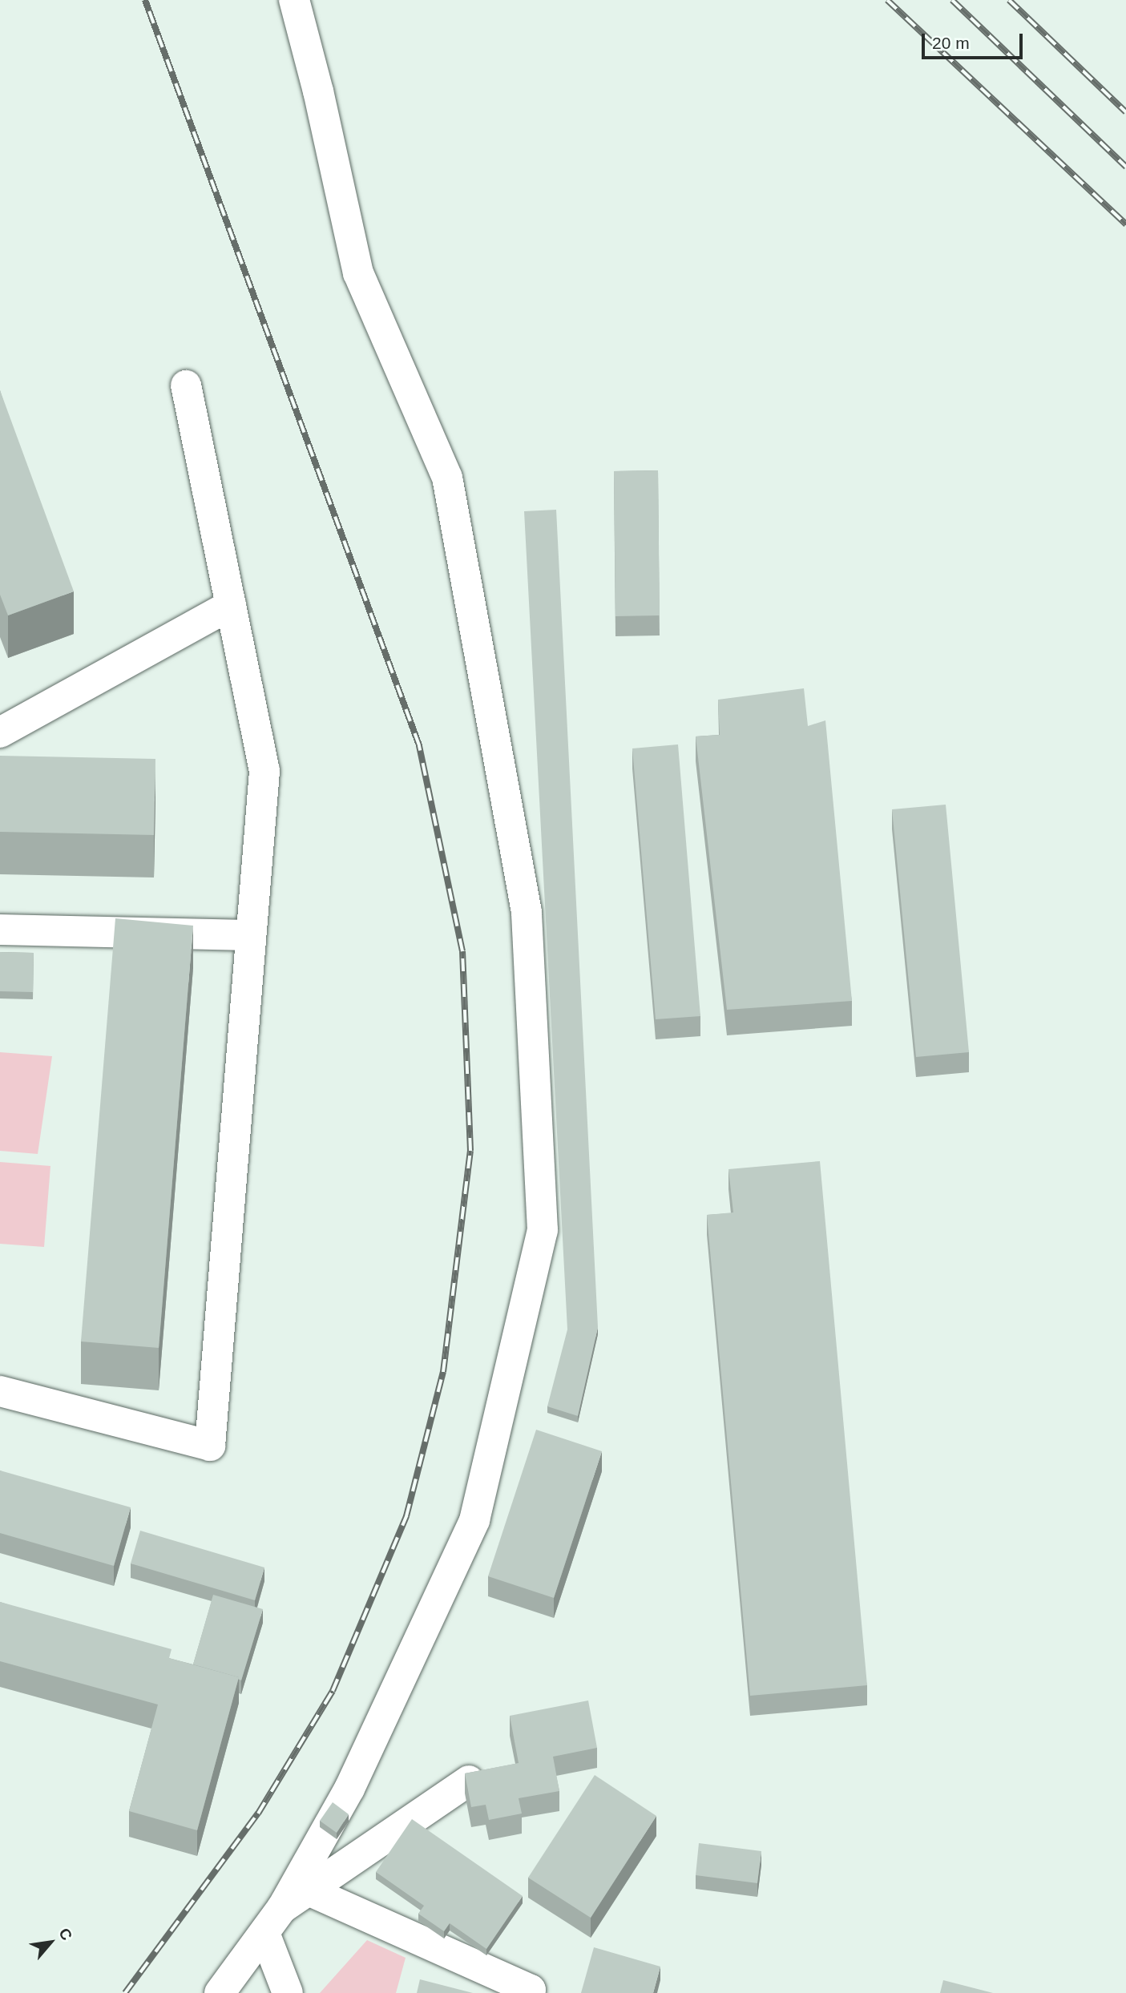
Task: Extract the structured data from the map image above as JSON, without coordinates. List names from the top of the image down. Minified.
{"scale_bar":"20 m","north":"top right"}
